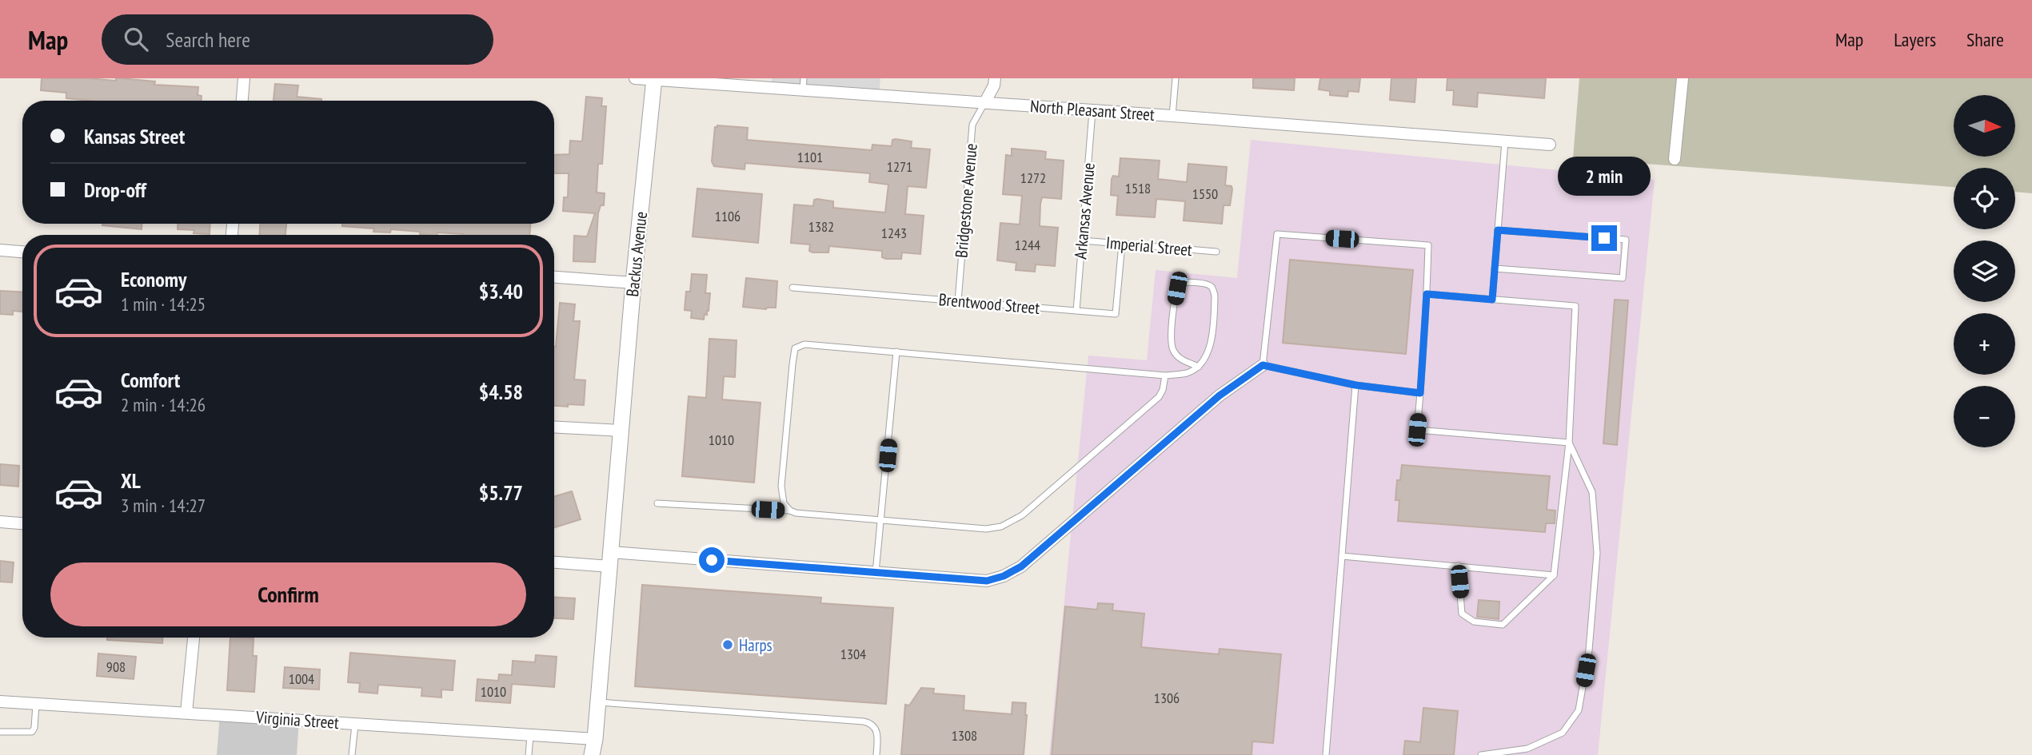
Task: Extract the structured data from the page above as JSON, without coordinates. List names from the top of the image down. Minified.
{"streets":{"street":["North Pleasant Street","Backus Avenue","Virginia Street"],"lane":["Bridgestone Avenue","Arkansas Avenue","Imperial Street","Brentwood Street"]},"crossings":[["North Pleasant Street","Bridgestone Avenue"],["North Pleasant Street","Arkansas Avenue"],["North Pleasant Street","Backus Avenue"],["Bridgestone Avenue","Brentwood Street"],["Arkansas Avenue","Imperial Street"],["Arkansas Avenue","Brentwood Street"],["Imperial Street","Brentwood Street"],["Backus Avenue","Virginia Street"]],"places":["Harps"],"house_numbers":["1101","1271","1272","1518","1550","1106","1382","1243","1244","1010","1304","908","1004","1010","1306","1308"],"north":"right","page":{"header":"Map","search":"Search here","nav":["Map","Layers","Share"],"map_buttons":["+","−"],"banner":["Kansas Street","Drop-off"],"bubble":"2 min","list":[{"name":"Economy","note":"1 min · 14:25","value":"$3.40"},{"name":"Comfort","note":"2 min · 14:26","value":"$4.58"},{"name":"XL","note":"3 min · 14:27","value":"$5.77"}],"buttons":"Confirm"}}
